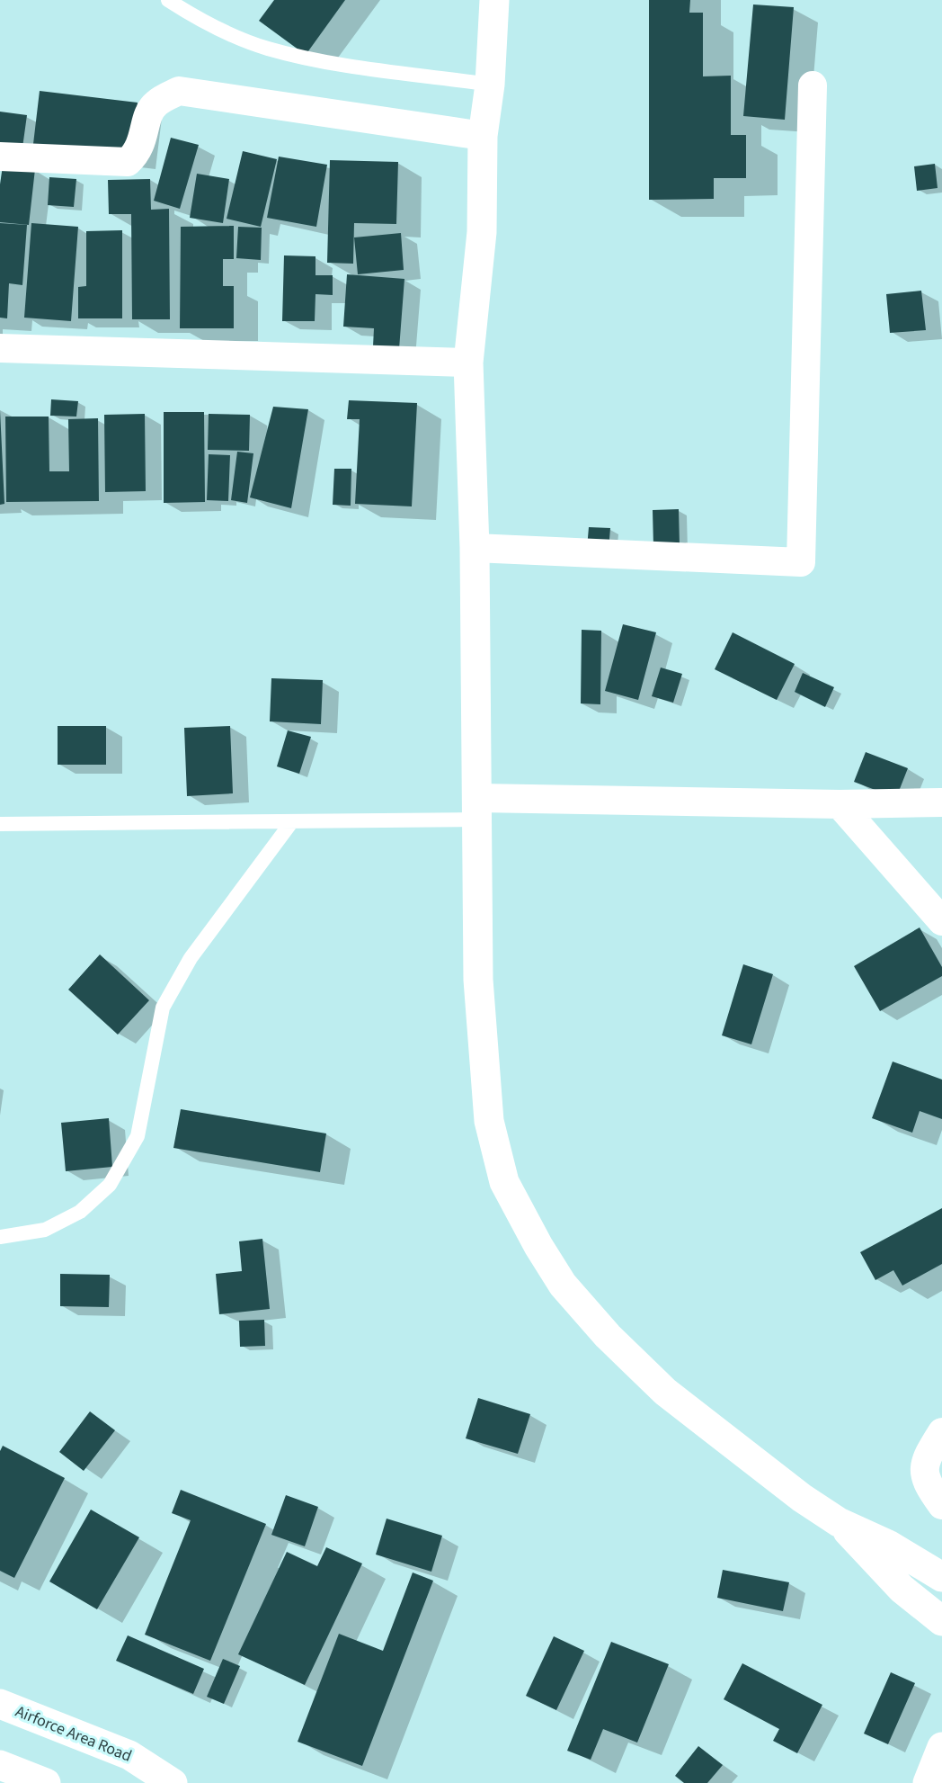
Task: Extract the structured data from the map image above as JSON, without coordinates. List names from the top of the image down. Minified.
{"streets":{"street":["Airforce Area Road"]}}
